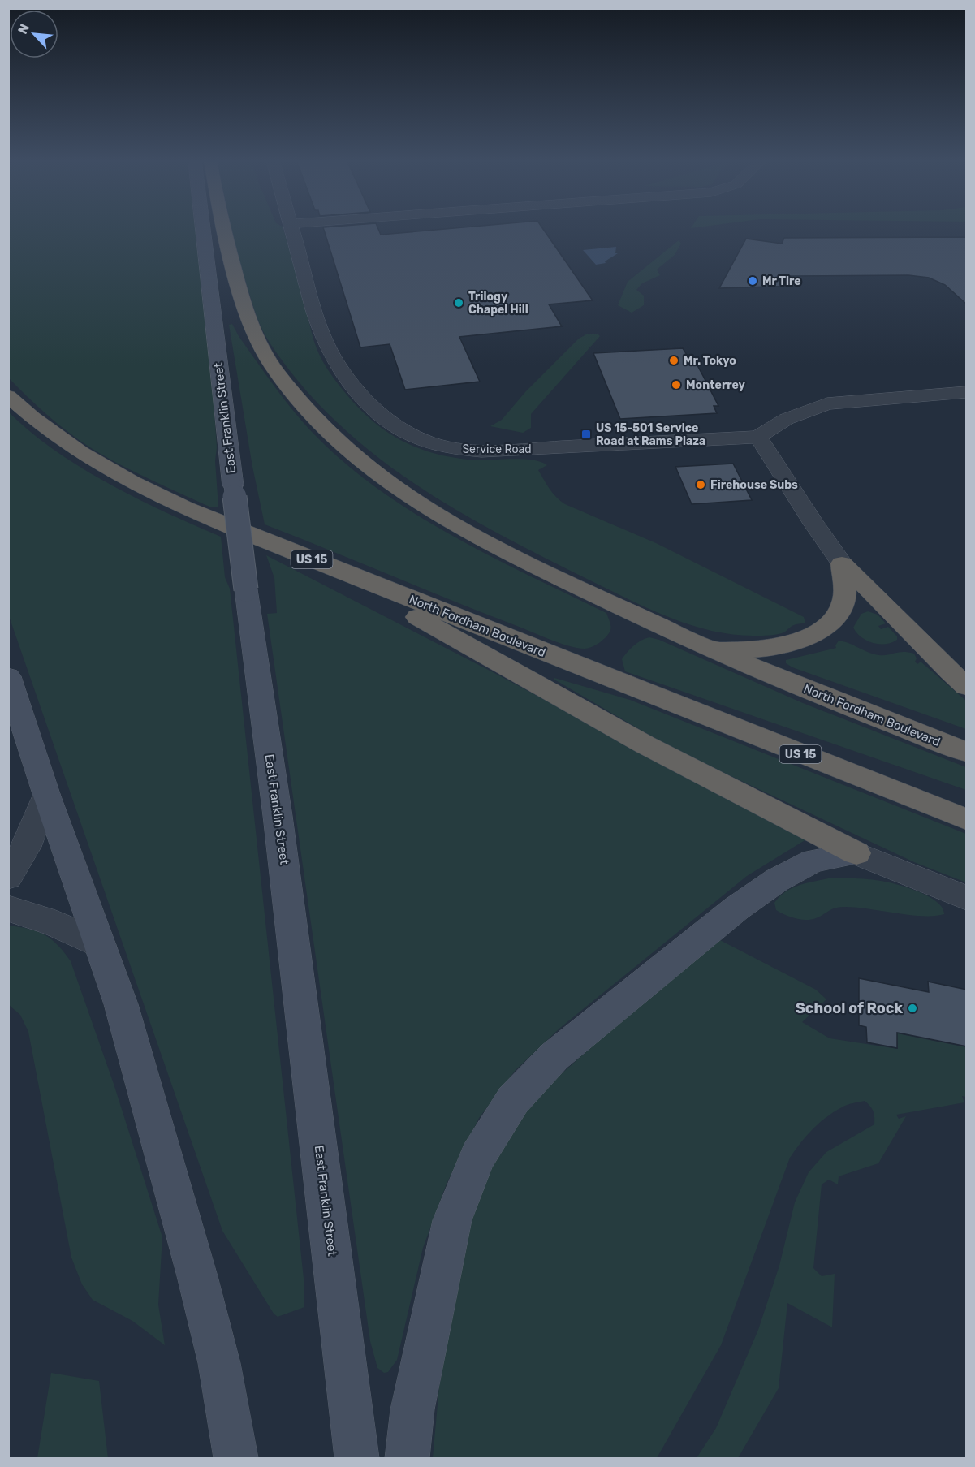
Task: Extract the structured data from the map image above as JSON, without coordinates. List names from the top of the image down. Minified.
{"streets":{"highway":["US 15","North Fordham Boulevard"],"main road":["East Franklin Street"],"street":["Service Road"]},"places":{"other":["Mr Tire","Trilogy Chapel Hill","Mr. Tokyo","Monterrey","Firehouse Subs","School of Rock"],"transit":["US 15-501 Service Road at Rams Plaza"]},"north":"top left"}
